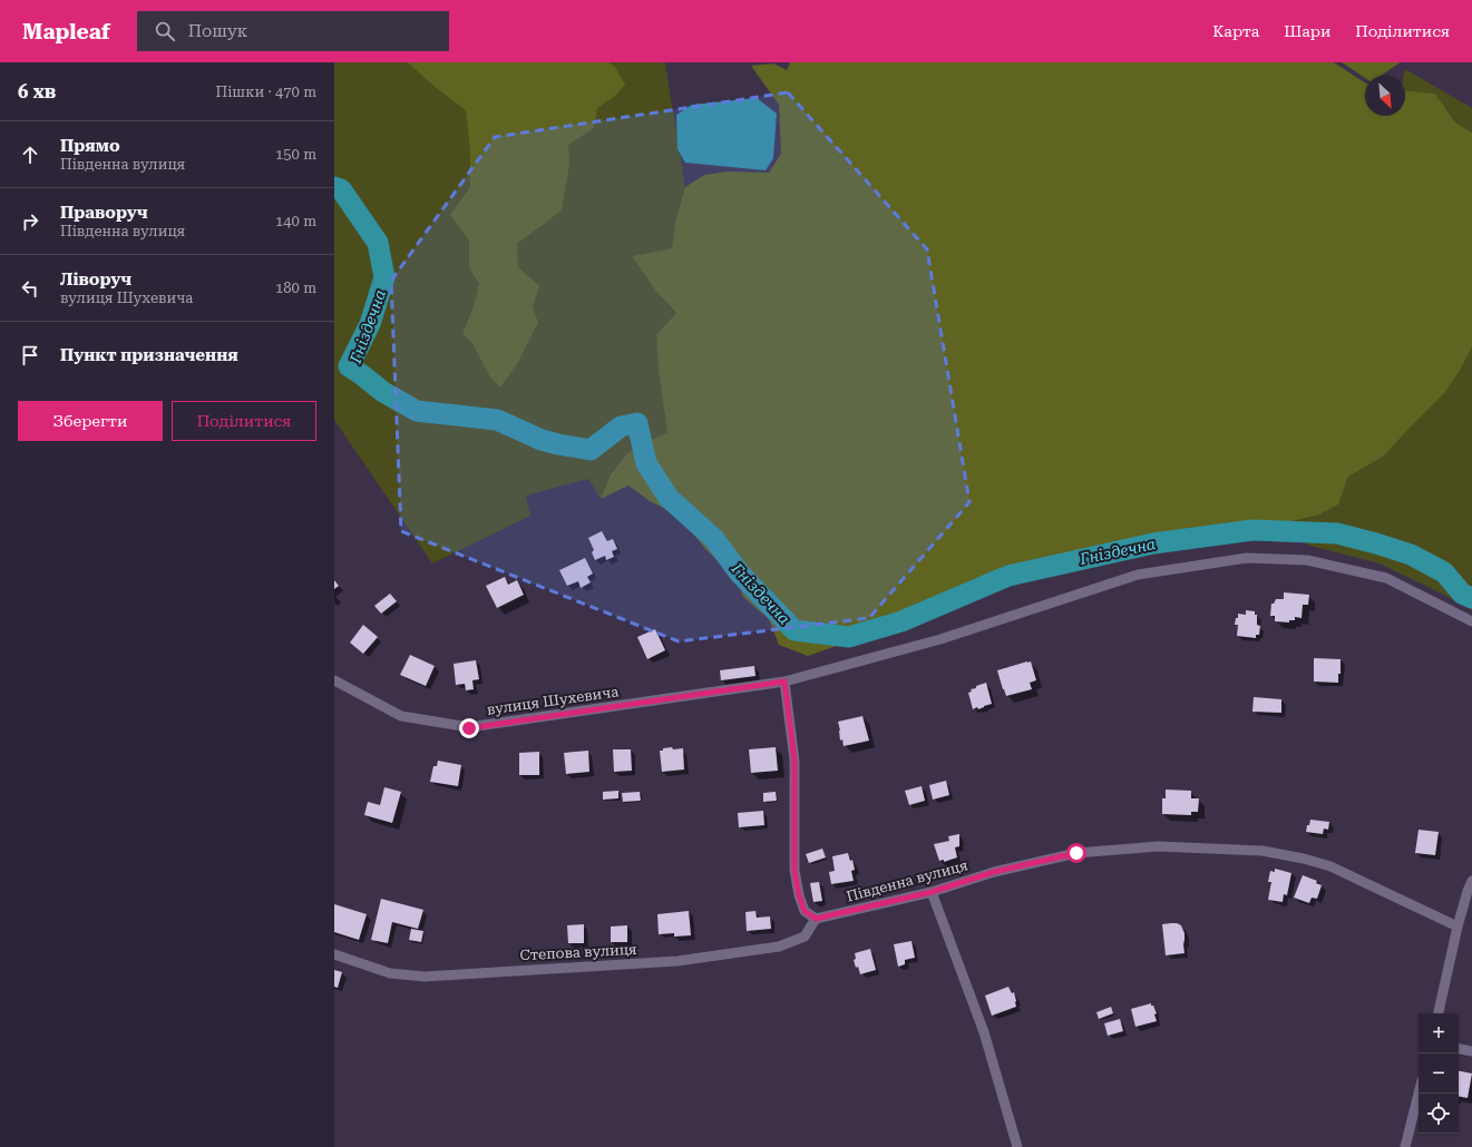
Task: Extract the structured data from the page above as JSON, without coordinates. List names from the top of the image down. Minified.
{"streets":{"street":["вулиця Шухевича","Південна вулиця","Степова вулиця"]},"crossings":[["Південна вулиця","Степова вулиця"]],"water":["Гніздечна"],"north":"bottom right","page":{"header":"Mapleaf","search":"Пошук","nav":["Карта","Шари","Поділитися"],"heading":["6 хв","Пішки · 470 m"],"list":[["Прямо","Південна вулиця","150 m"],["Праворуч","Південна вулиця","140 m"],["Ліворуч","вулиця Шухевича","180 m"],"Пункт призначення"],"buttons":["Зберегти","Поділитися"],"map_buttons":["+","−"]}}
